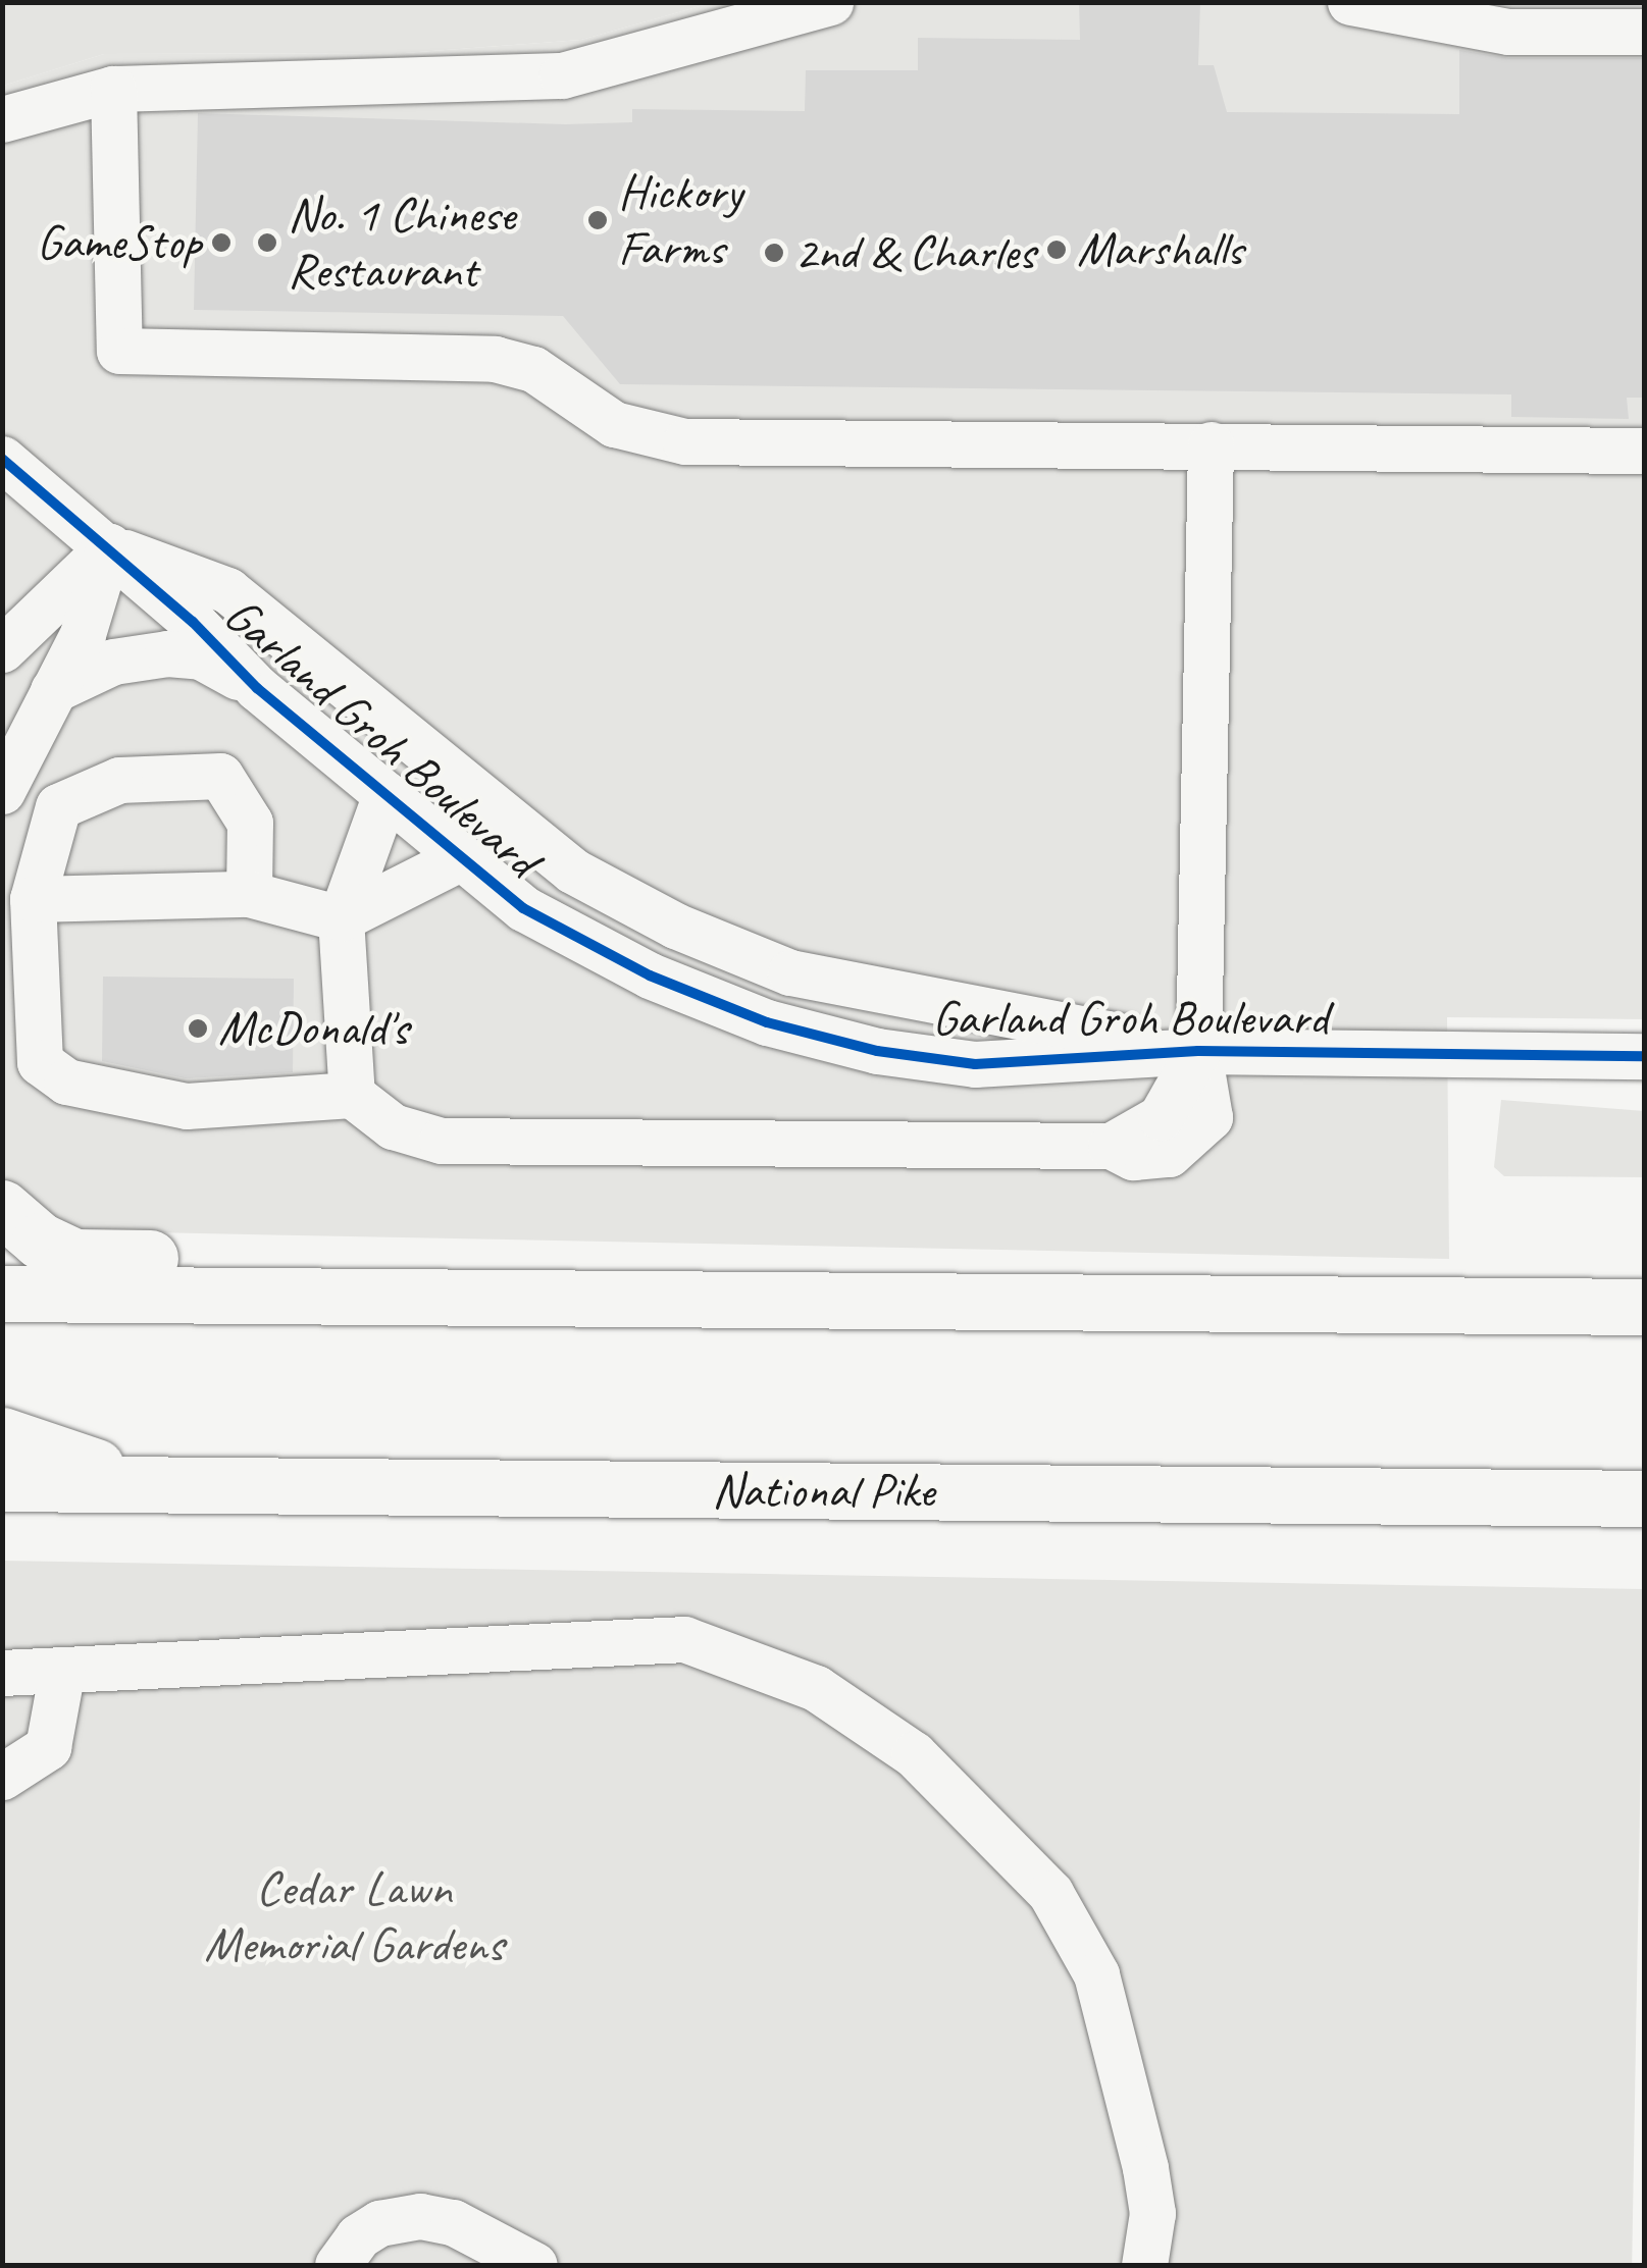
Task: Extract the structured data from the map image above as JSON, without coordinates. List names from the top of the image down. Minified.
{"streets":{"main road":["National Pike"],"street":["Garland Groh Boulevard"]},"parks":["Cedar Lawn Memorial Gardens"],"places":["Hickory Farms","GameStop","No. 1 Chinese Restaurant","Marshalls","2nd & Charles","McDonald's"]}
